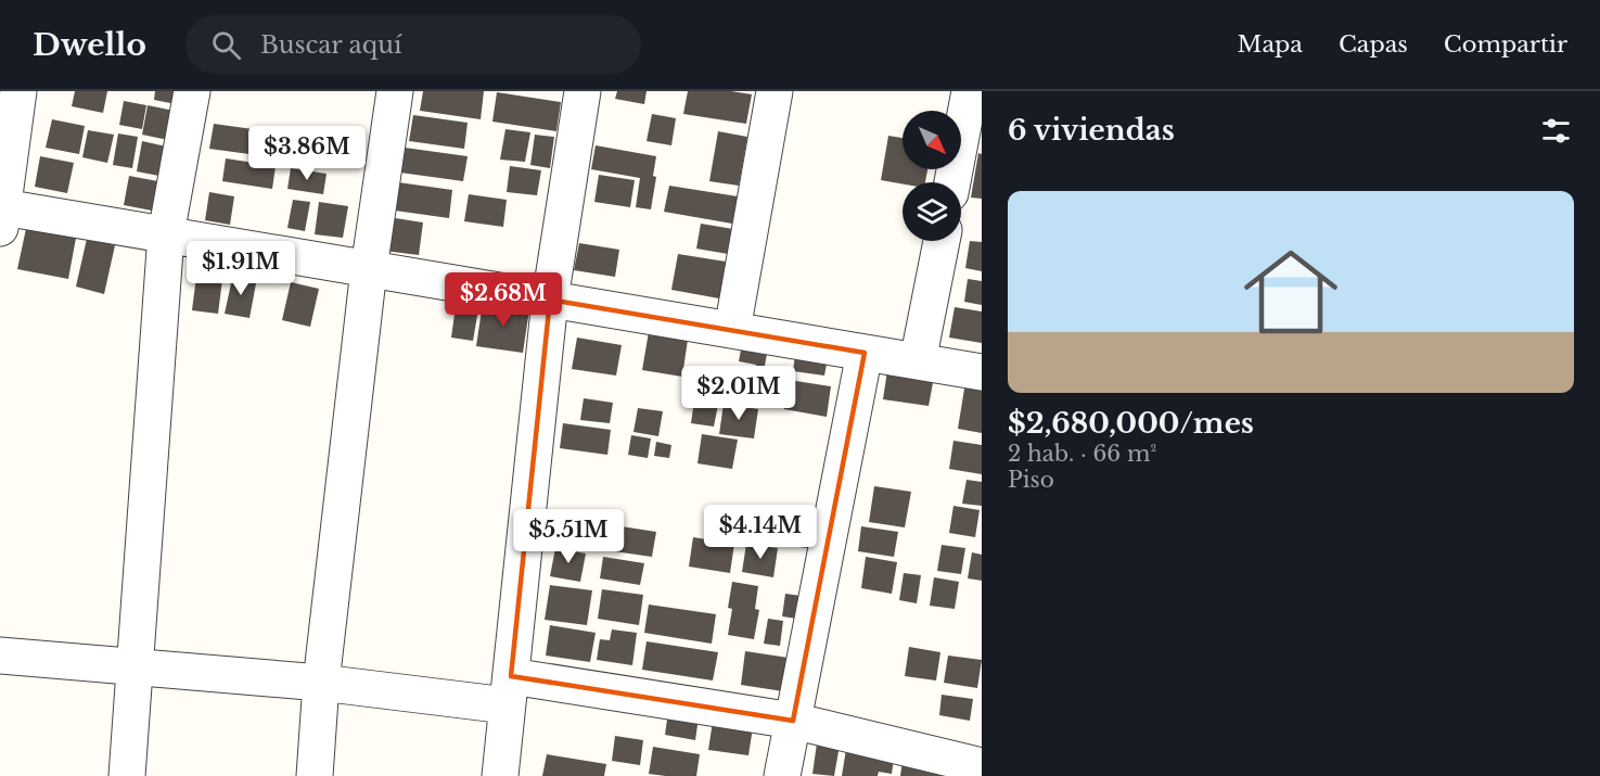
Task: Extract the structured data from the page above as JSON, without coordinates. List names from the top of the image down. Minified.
{"north":"bottom right","page":{"header":"Dwello","search":"Buscar aquí","nav":["Mapa","Capas","Compartir"],"heading":"6 viviendas","price":["$3.86M","$1.91M","$2.68M","$2.01M","$4.14M","$5.51M"],"list":[{"name":"$2,680,000/mes","note":"2 hab. · 66 m² · Piso"}]}}
